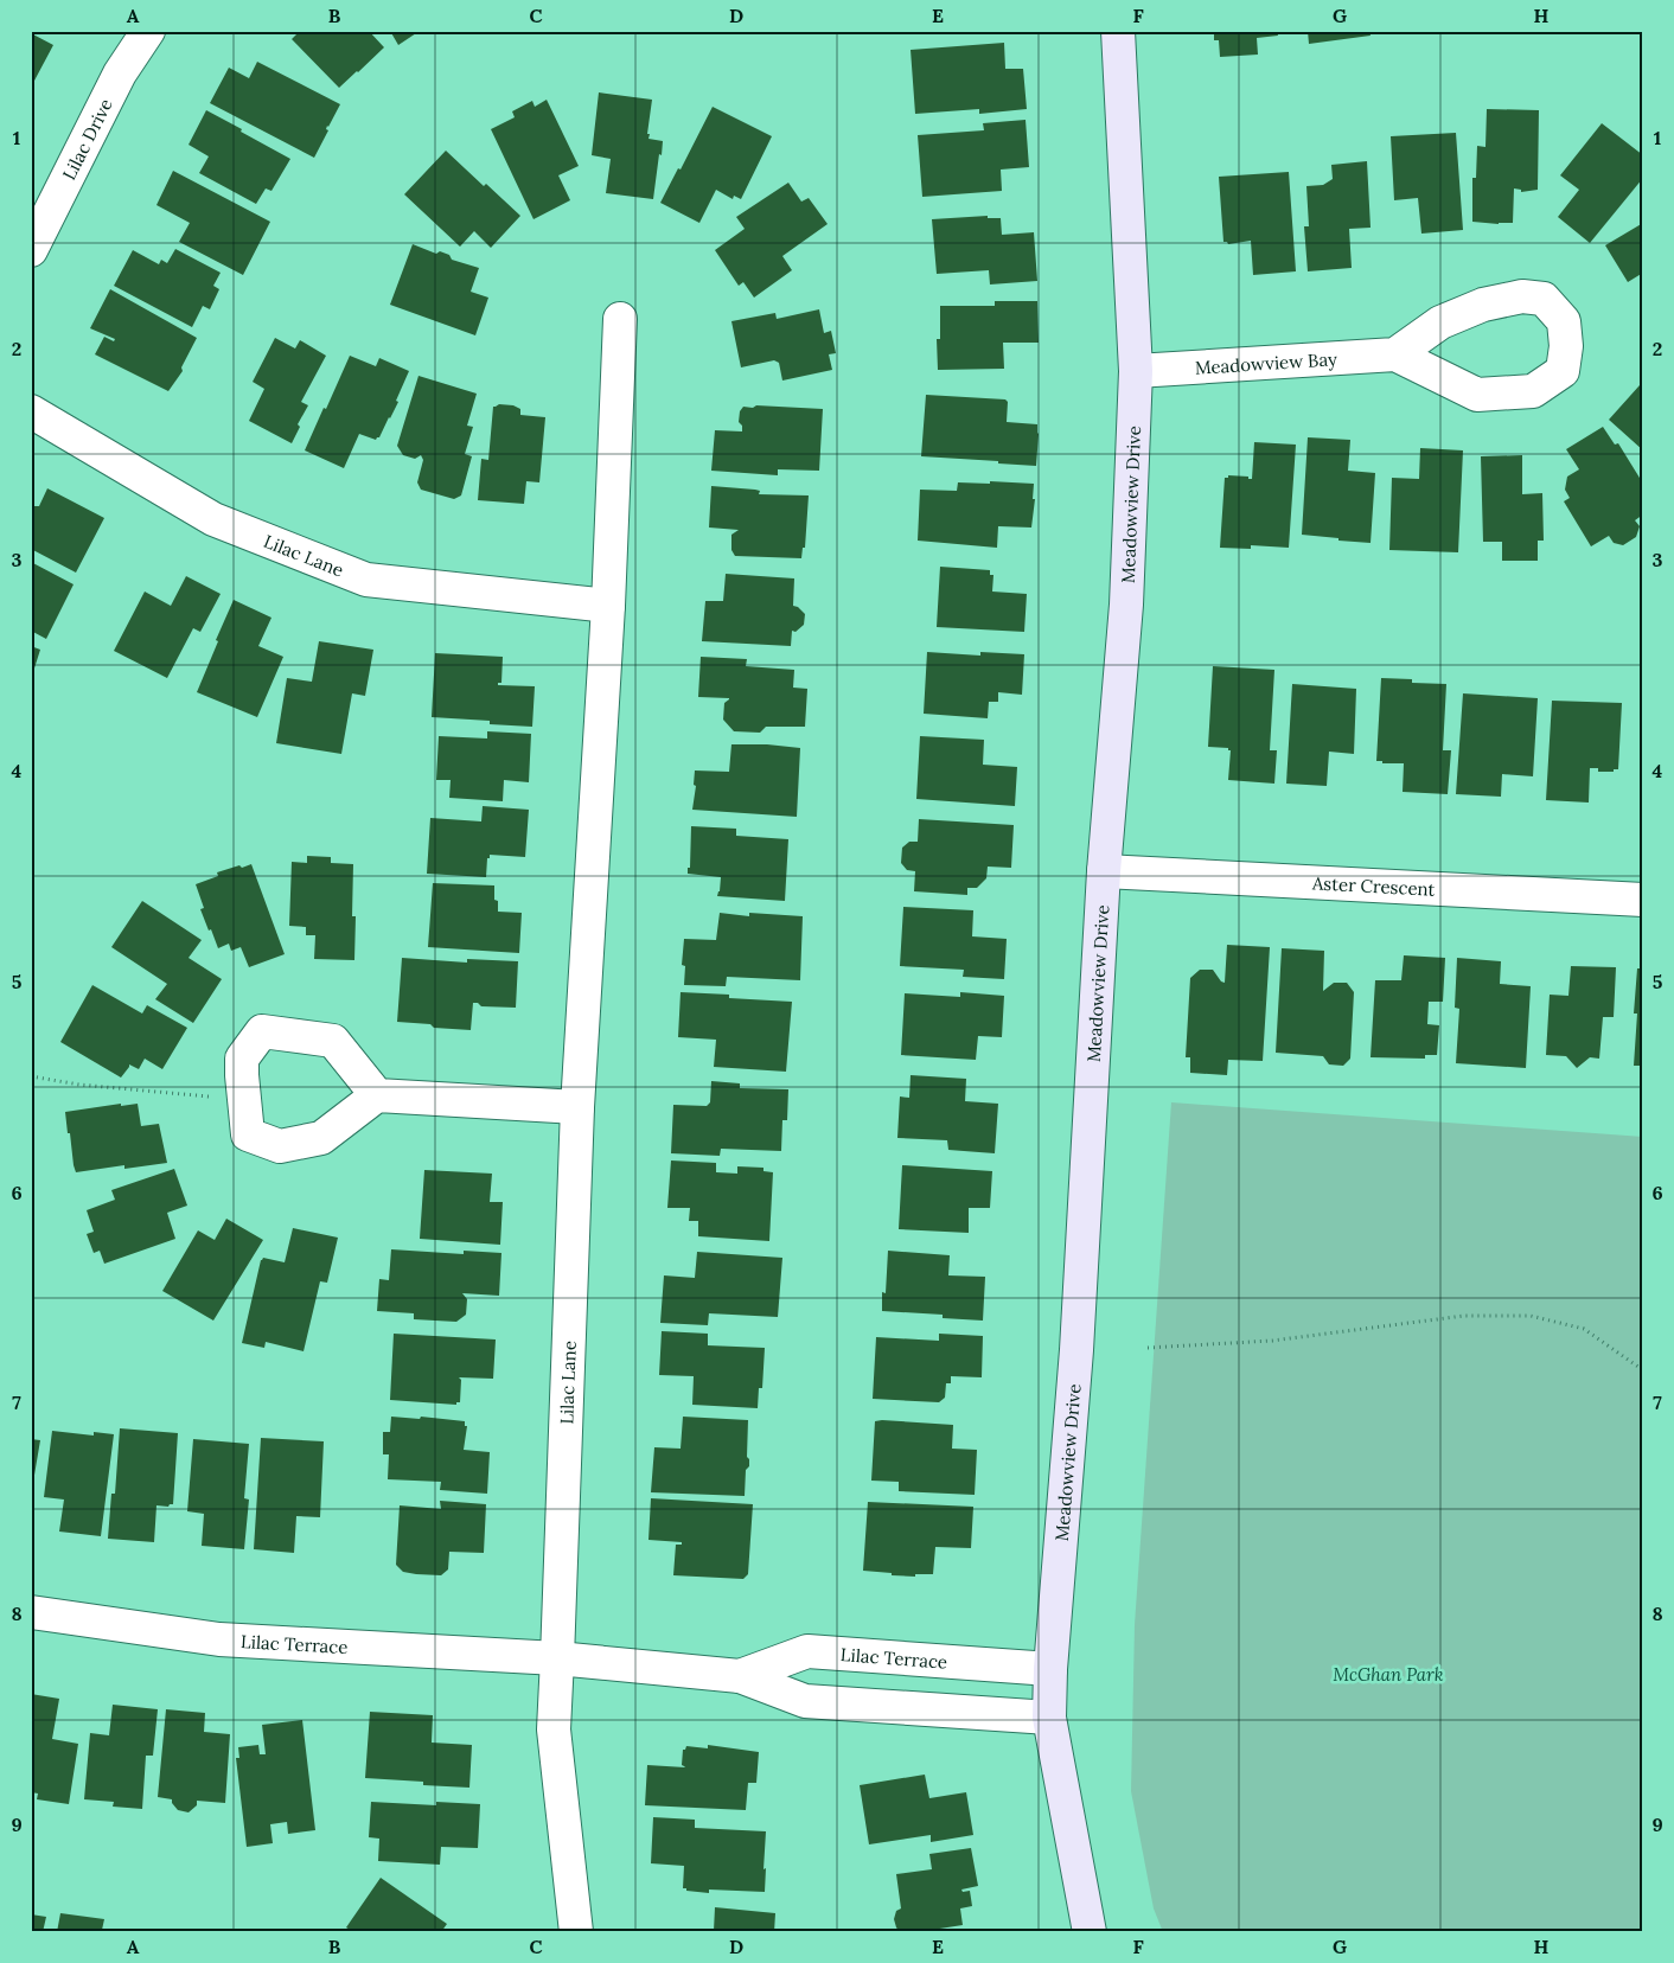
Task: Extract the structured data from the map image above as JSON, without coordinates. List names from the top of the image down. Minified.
{"streets":{"street":["Lilac Drive","Meadowview Bay","Meadowview Drive","Lilac Lane","Aster Crescent","Lilac Terrace"]},"crossings":[["Meadowview Bay","Meadowview Drive"],["Meadowview Drive","Aster Crescent"],["Meadowview Drive","Lilac Terrace"],["Lilac Lane","Lilac Terrace"]],"parks":["McGhan Park"],"grid":{"columns":["A","B","C","D","E","F","G","H"],"rows":["1","2","3","4","5","6","7","8","9"]}}
